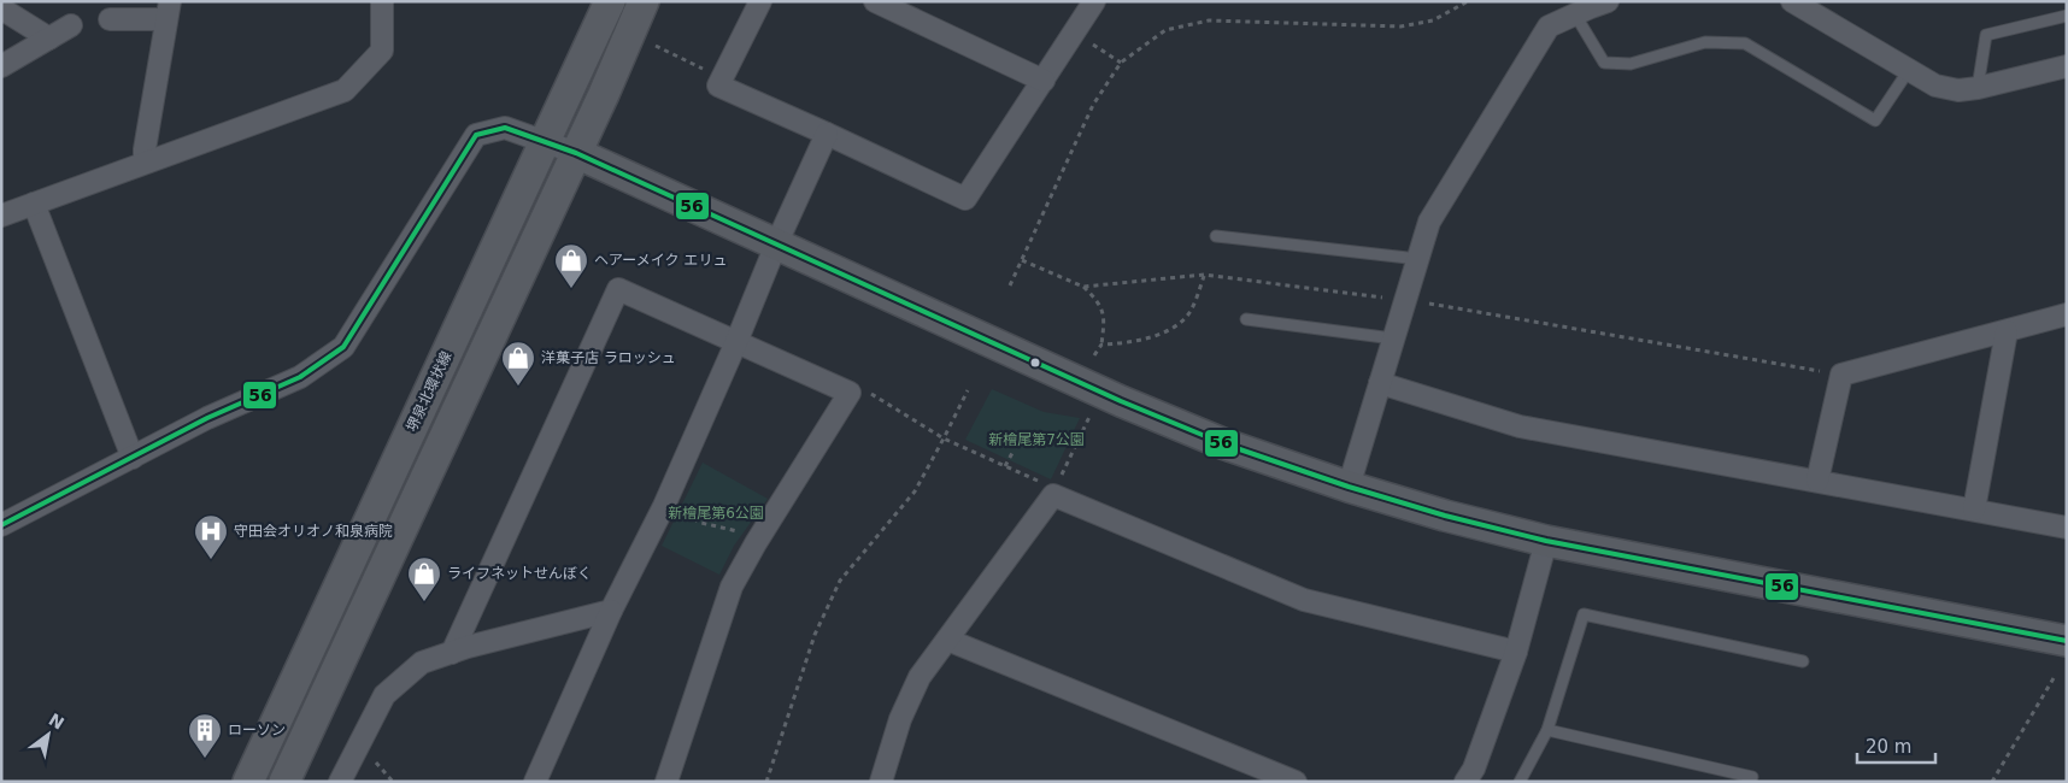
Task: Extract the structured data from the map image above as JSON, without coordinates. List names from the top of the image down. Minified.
{"streets":{"main road":["堺泉北環状線"]},"parks":["新檜尾第7公園","新檜尾第6公園"],"places":{"shop":["ヘアーメイク エリュ","洋菓子店 ラロッシュ","ライフネットせんぼく"],"hospital":["守田会オリオノ和泉病院"],"building":["ローソン"]},"lines":["transit line 56"],"scale_bar":"20 m","north":"top right"}
